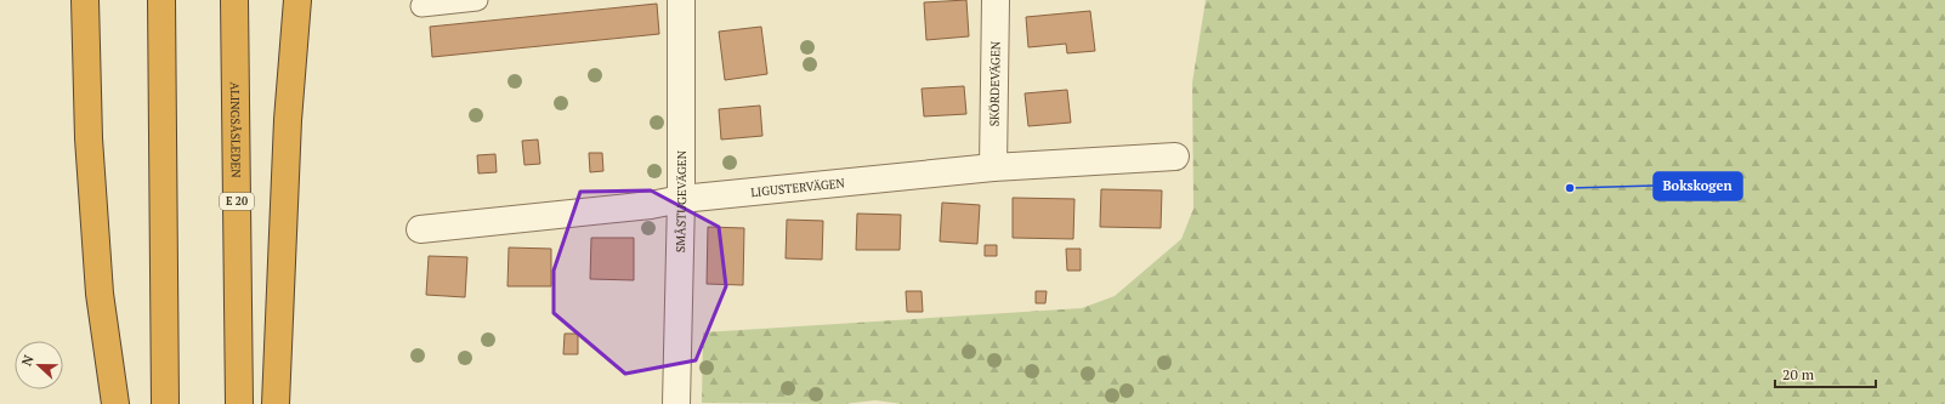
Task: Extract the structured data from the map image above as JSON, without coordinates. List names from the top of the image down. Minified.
{"streets":{"highway":["ALINGSÅSLEDEN","E 20"],"street":["SKÖRDEVÄGEN","LIGUSTERVÄGEN","SMÅSTUGEVÄGEN"]},"crossings":[["SKÖRDEVÄGEN","LIGUSTERVÄGEN"],["LIGUSTERVÄGEN","SMÅSTUGEVÄGEN"]],"places":["Bokskogen"],"scale_bar":"20 m","north":"left"}
